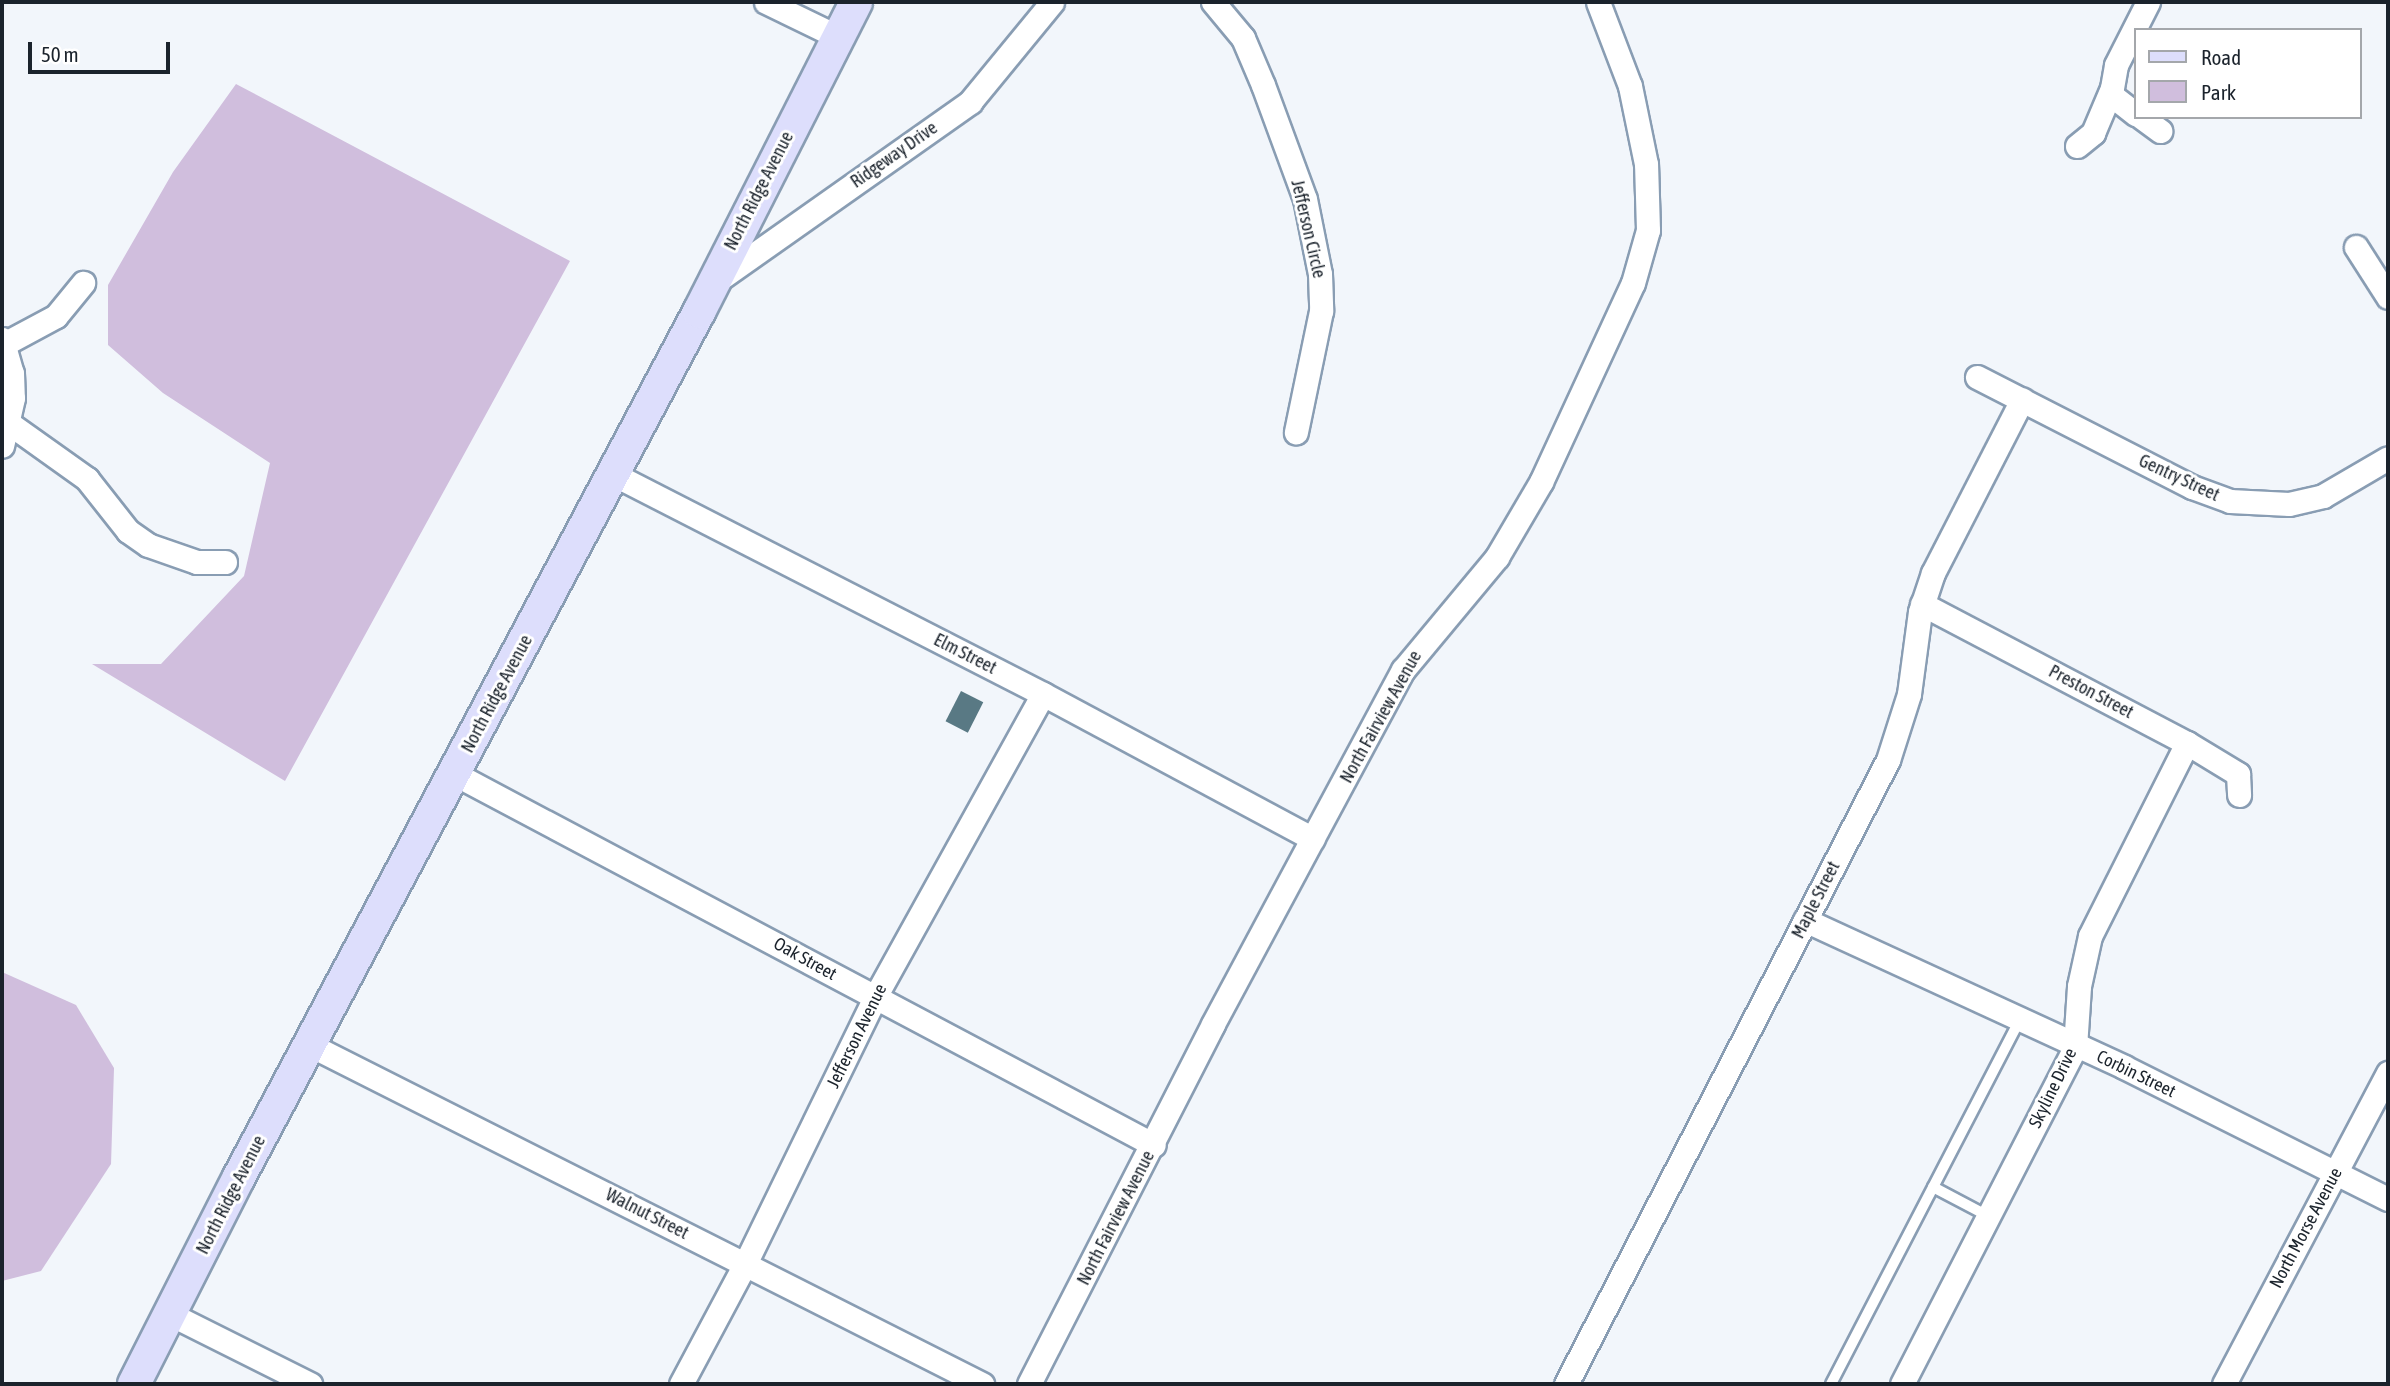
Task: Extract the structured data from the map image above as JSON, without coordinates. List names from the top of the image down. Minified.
{"streets":{"street":["Ridgeway Drive","North Ridge Avenue","Jefferson Circle","Gentry Street","Elm Street","Preston Street","North Fairview Avenue","Maple Street","Oak Street","Jefferson Avenue","Corbin Street","Skyline Drive","Walnut Street","North Morse Avenue"]},"crossings":[["Ridgeway Drive","North Ridge Avenue"],["North Ridge Avenue","Elm Street"],["North Ridge Avenue","Oak Street"],["North Ridge Avenue","Walnut Street"],["Gentry Street","Maple Street"],["Elm Street","North Fairview Avenue"],["Elm Street","Jefferson Avenue"],["Preston Street","Maple Street"],["Preston Street","Skyline Drive"],["North Fairview Avenue","Oak Street"],["Maple Street","Corbin Street"],["Oak Street","Jefferson Avenue"],["Jefferson Avenue","Walnut Street"],["Corbin Street","Skyline Drive"],["Corbin Street","North Morse Avenue"]],"legend":["Road","Park"],"scale_bar":"50 m"}
